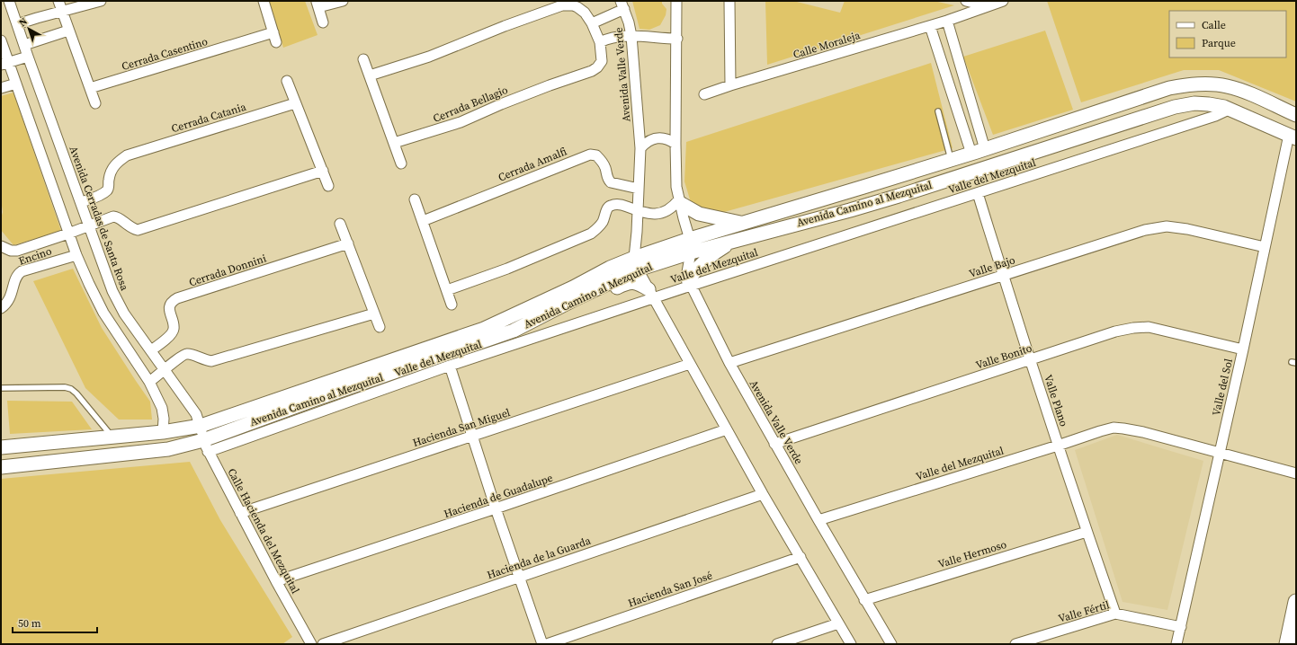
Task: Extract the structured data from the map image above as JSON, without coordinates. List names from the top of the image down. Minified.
{"streets":{"main road":["Avenida Camino al Mezquital"],"street":["Calle Moraleja","Cerrada Casentino","Avenida Valle Verde","Cerrada Bellagio","Cerrada Catania","Cerrada Amalfi","Valle del Mezquital","Avenida Cerradas de Santa Rosa","Encino","Valle Bajo","Cerrada Donnini","Valle Bonito","Valle del Sol","Valle Plano","Hacienda San Miguel","Hacienda de Guadalupe","Calle Hacienda del Mezquital","Valle Hermoso","Hacienda de la Guarda","Hacienda San José","Valle Fértil"]},"crossings":[["Avenida Valle Verde","Cerrada Amalfi"],["Avenida Valle Verde","Valle del Mezquital"],["Avenida Valle Verde","Avenida Camino al Mezquital"],["Avenida Valle Verde","Valle Bajo"],["Avenida Valle Verde","Valle Bonito"],["Avenida Valle Verde","Valle Hermoso"],["Cerrada Catania","Avenida Cerradas de Santa Rosa"],["Valle del Mezquital","Avenida Camino al Mezquital"],["Valle del Mezquital","Valle del Sol"],["Valle del Mezquital","Valle Plano"],["Valle del Mezquital","Calle Hacienda del Mezquital"],["Avenida Camino al Mezquital","Avenida Cerradas de Santa Rosa"],["Avenida Camino al Mezquital","Valle del Sol"],["Avenida Camino al Mezquital","Calle Hacienda del Mezquital"],["Avenida Cerradas de Santa Rosa","Encino"],["Avenida Cerradas de Santa Rosa","Cerrada Donnini"],["Avenida Cerradas de Santa Rosa","Calle Hacienda del Mezquital"],["Valle Bajo","Valle del Sol"],["Valle Bajo","Valle Plano"],["Valle Bonito","Valle del Sol"],["Valle Bonito","Valle Plano"],["Valle del Sol","Valle Fértil"],["Valle Plano","Valle Hermoso"],["Valle Plano","Valle Fértil"],["Hacienda San Miguel","Calle Hacienda del Mezquital"],["Hacienda de Guadalupe","Calle Hacienda del Mezquital"]],"legend":["Calle","Parque"],"scale_bar":"50 m","north":"top left"}
